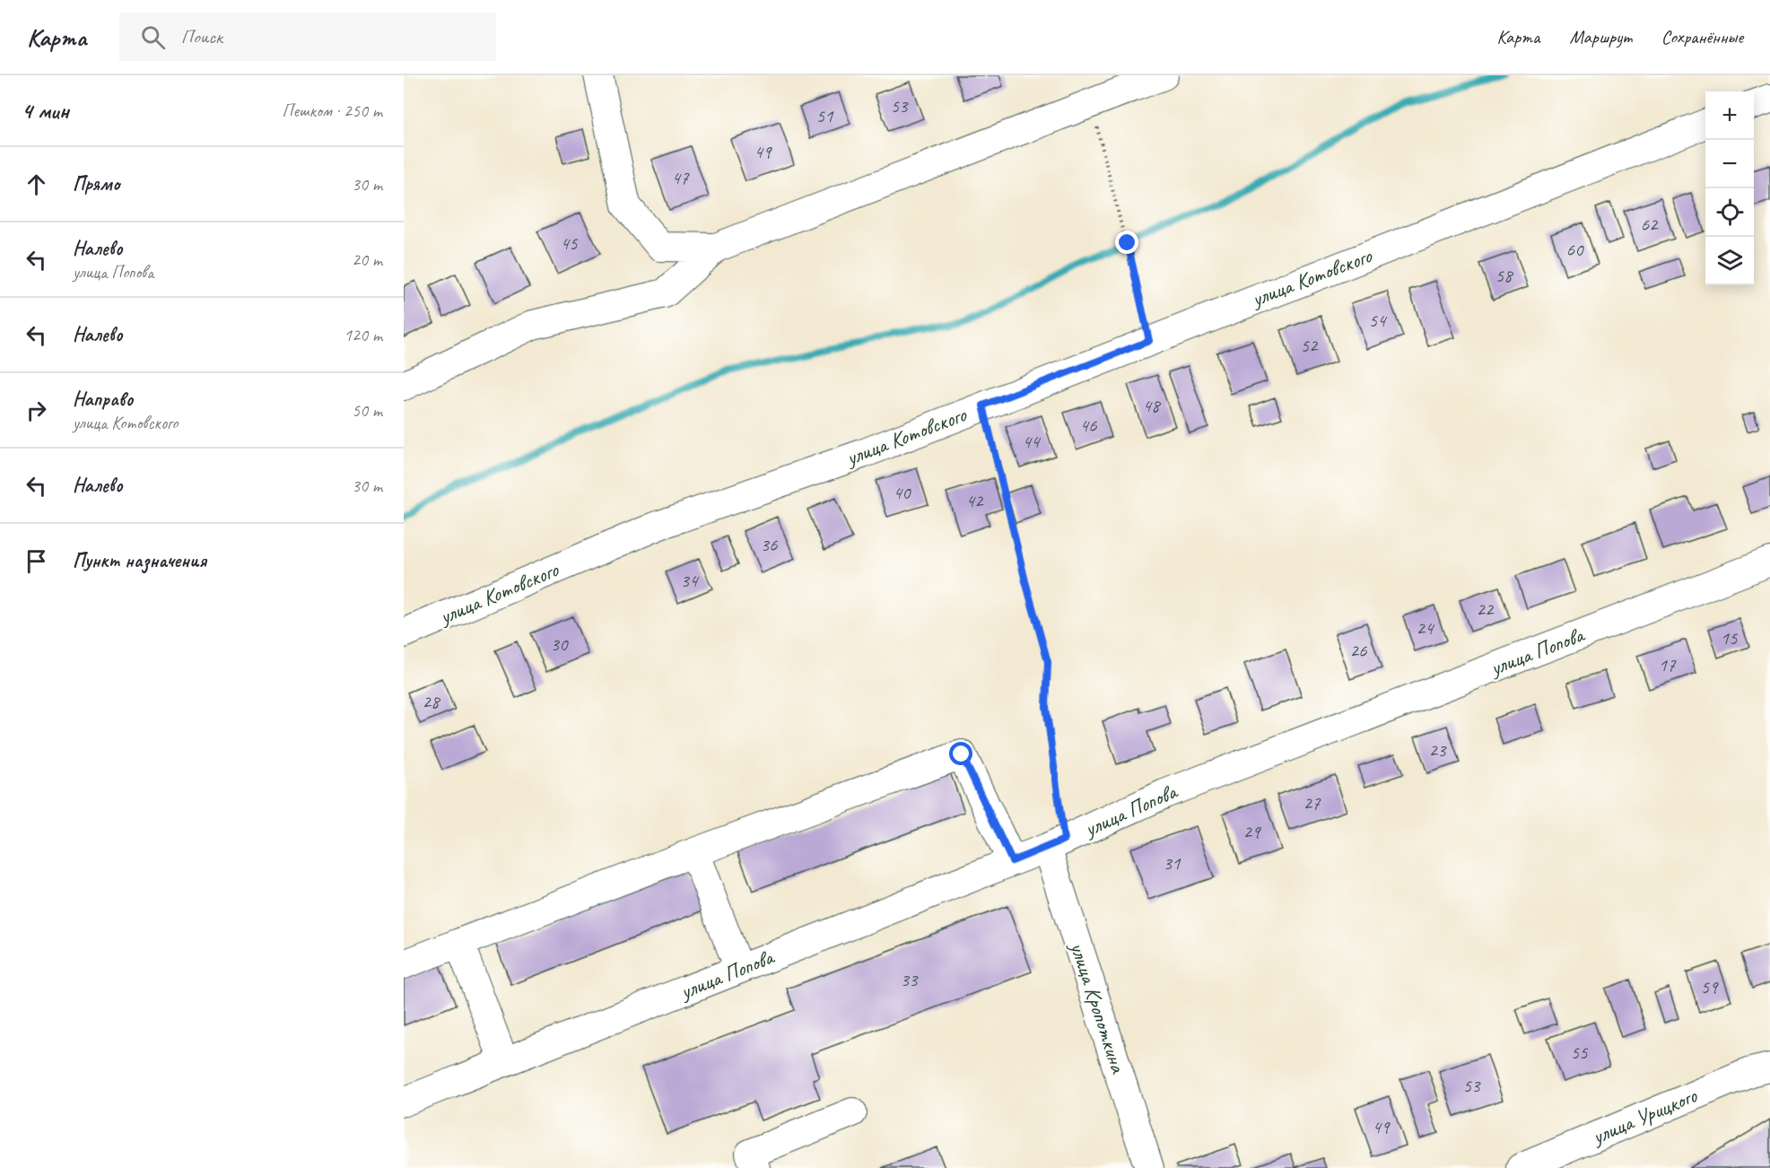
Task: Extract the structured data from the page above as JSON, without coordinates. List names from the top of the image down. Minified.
{"streets":{"street":["улица Котовского","улица Попова","улица Кропоткина","улица Урицкого"]},"crossings":[["улица Попова","улица Кропоткина"]],"house_numbers":["53","51","49","47","62","45","60","58","54","52","48","46","44","40","42","36","34","22","24","15","30","26","17","28","23","27","29","31","33","59","55","53","49"],"page":{"header":"Карта","search":"Поиск","nav":["Карта","Маршрут","Сохранённые"],"heading":["4 мин","Пешком · 250 m"],"map_buttons":["+","−"],"list":[["Прямо","30 m"],["Налево","улица Попова","20 m"],["Налево","120 m"],["Направо","улица Котовского","50 m"],["Налево","30 m"],"Пункт назначения"]}}
